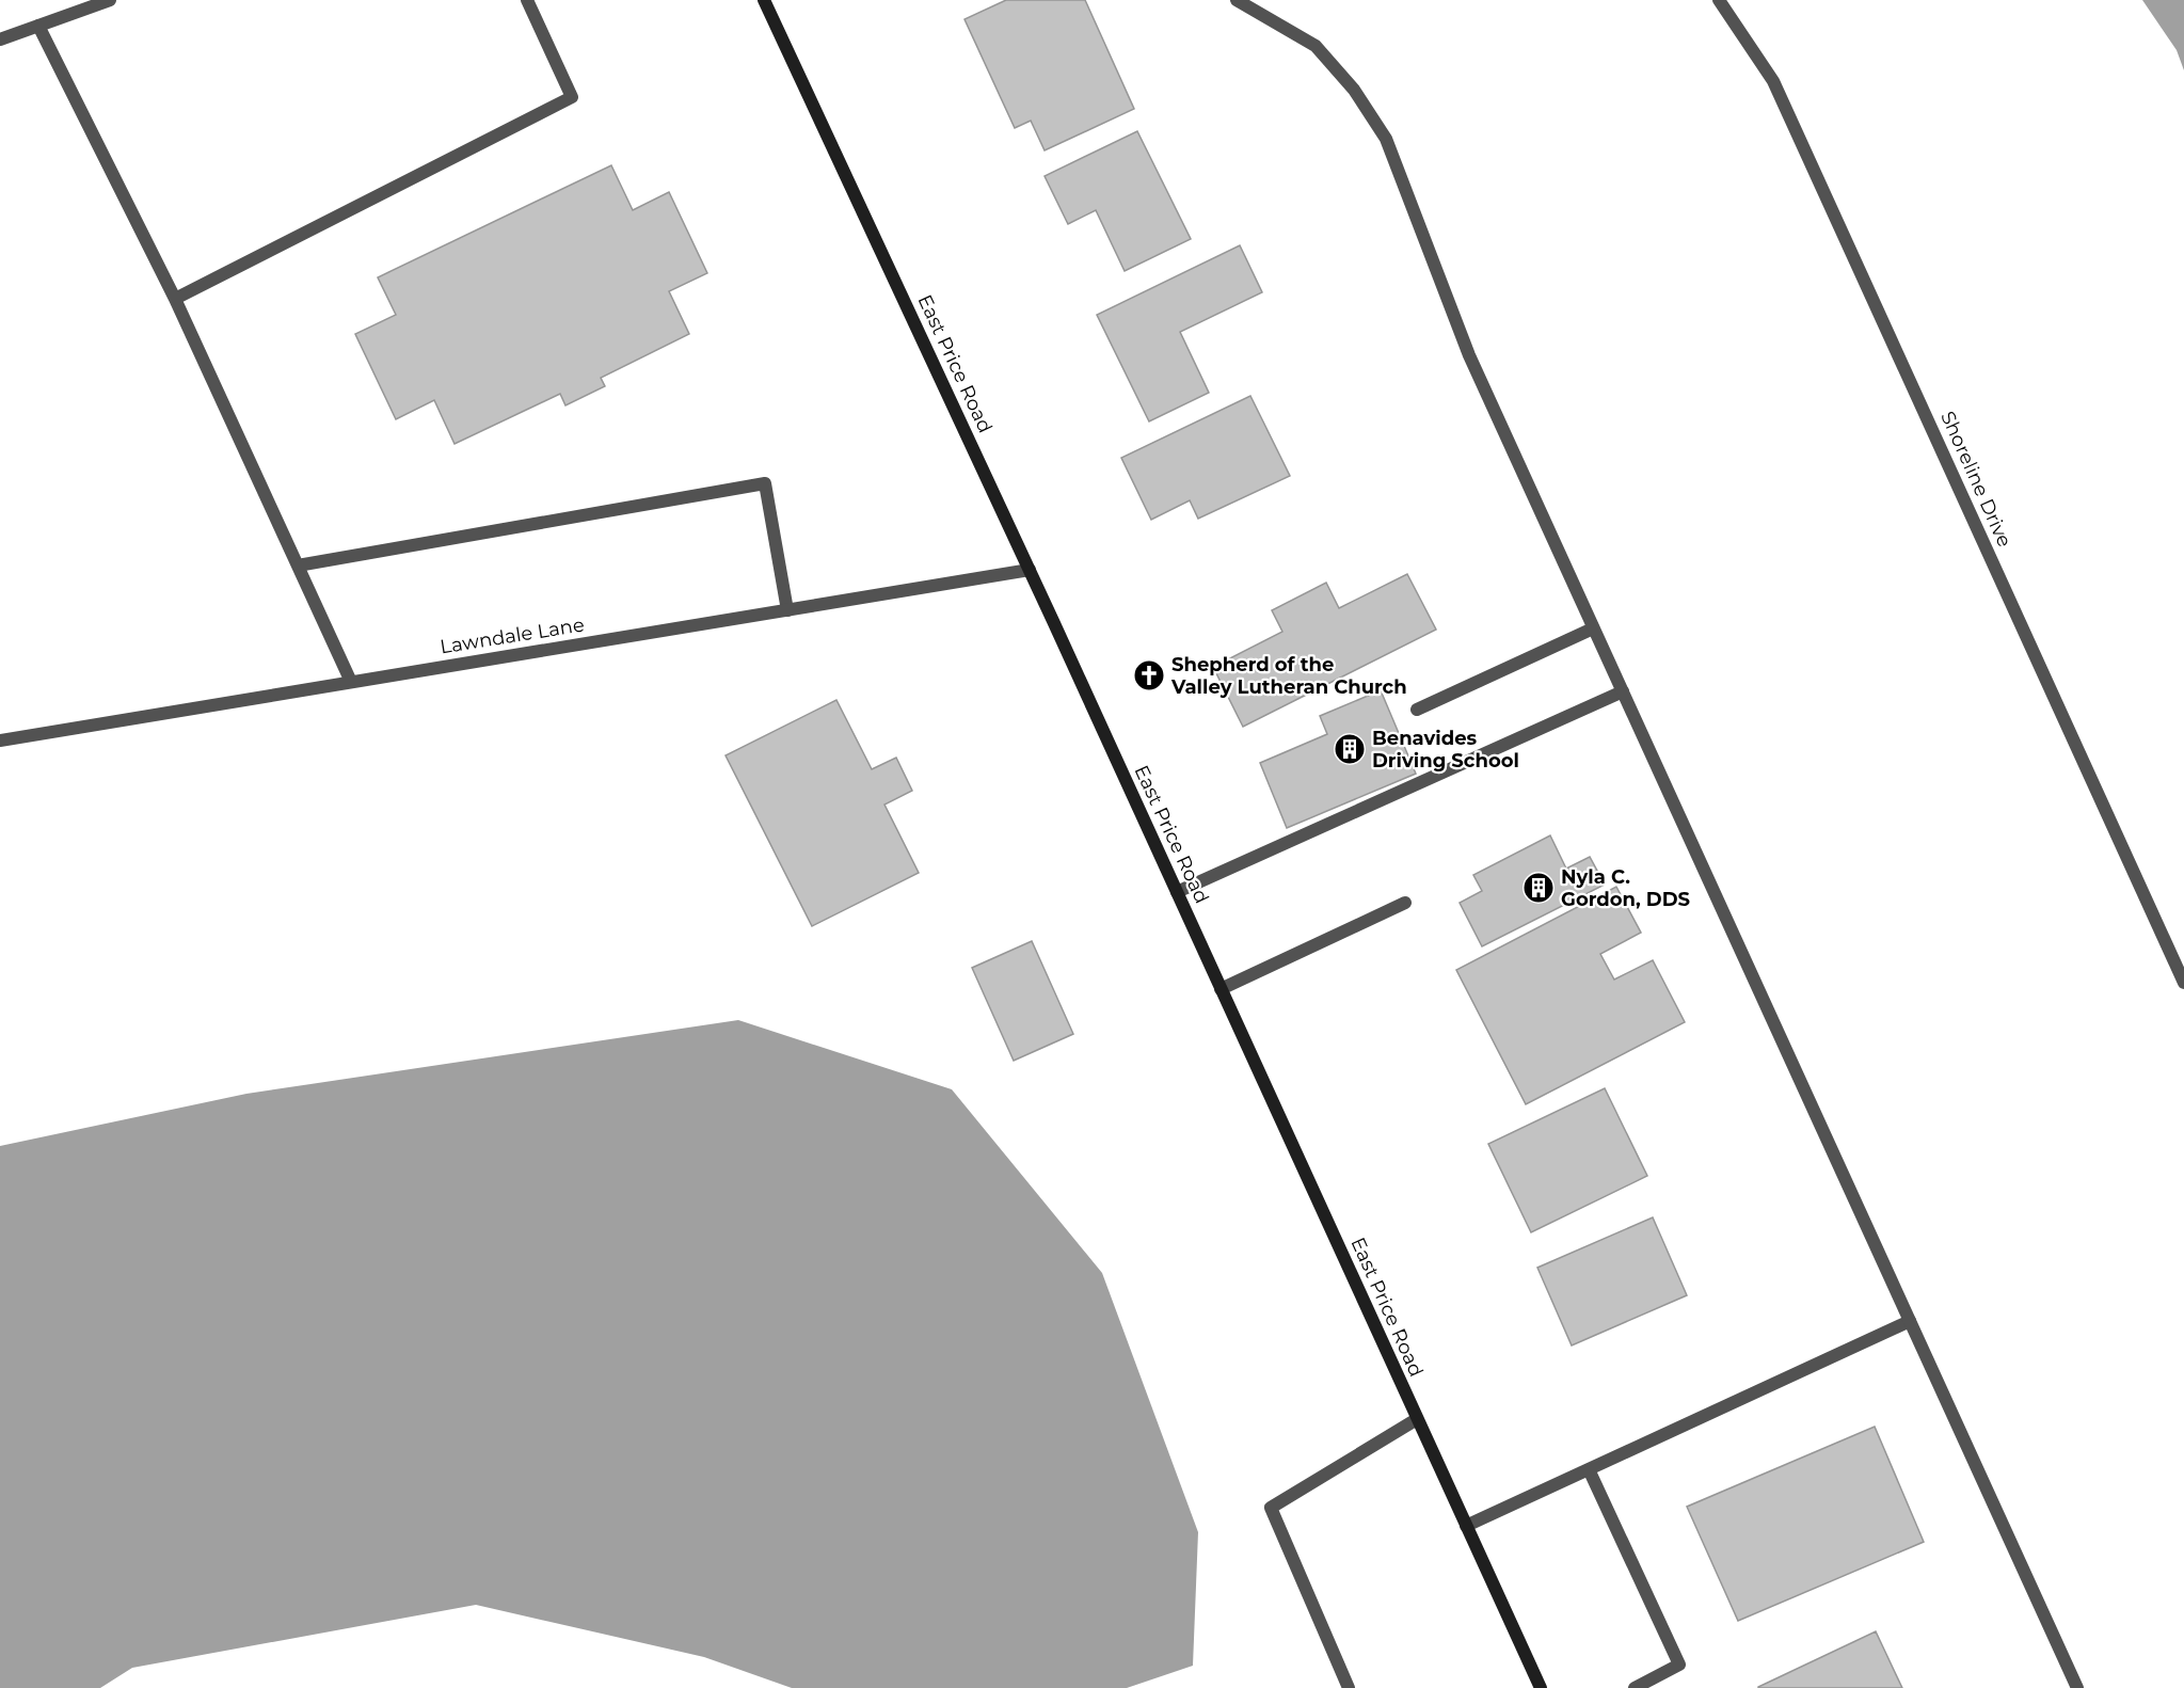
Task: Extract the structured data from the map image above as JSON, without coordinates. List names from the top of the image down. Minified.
{"streets":{"main road":["East Price Road"],"street":["Shoreline Drive","Lawndale Lane"]},"crossings":[["East Price Road","Lawndale Lane"]],"places":{"church":["Shepherd of the Valley Lutheran Church"],"building":["Benavides Driving School","Nyla C. Gordon, DDS"]}}
